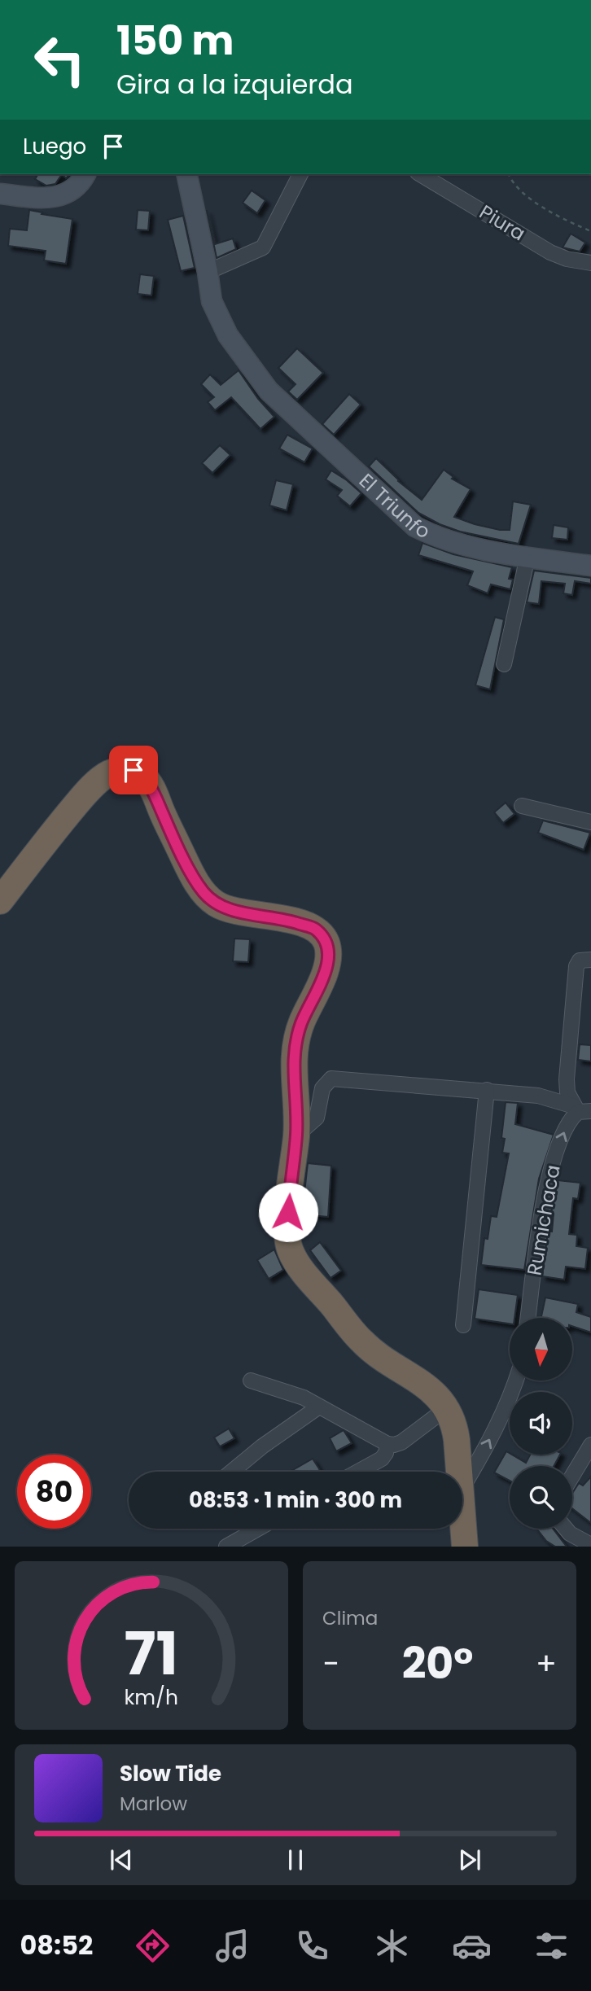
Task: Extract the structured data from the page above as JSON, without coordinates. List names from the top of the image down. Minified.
{"streets":{"main road":["El Triunfo"],"street":["Piura","Rumichaca"]},"north":"bottom","page":{"turn":["150 m","Gira a la izquierda"],"then":"Luego","limit":"80","trip":"08:53 · 1 min · 300 m","tile":"Clima","heat":["−","20°","+"],"song":["Slow Tide","Marlow"],"tabs":"08:52","gauge":["71","km/h"]}}
